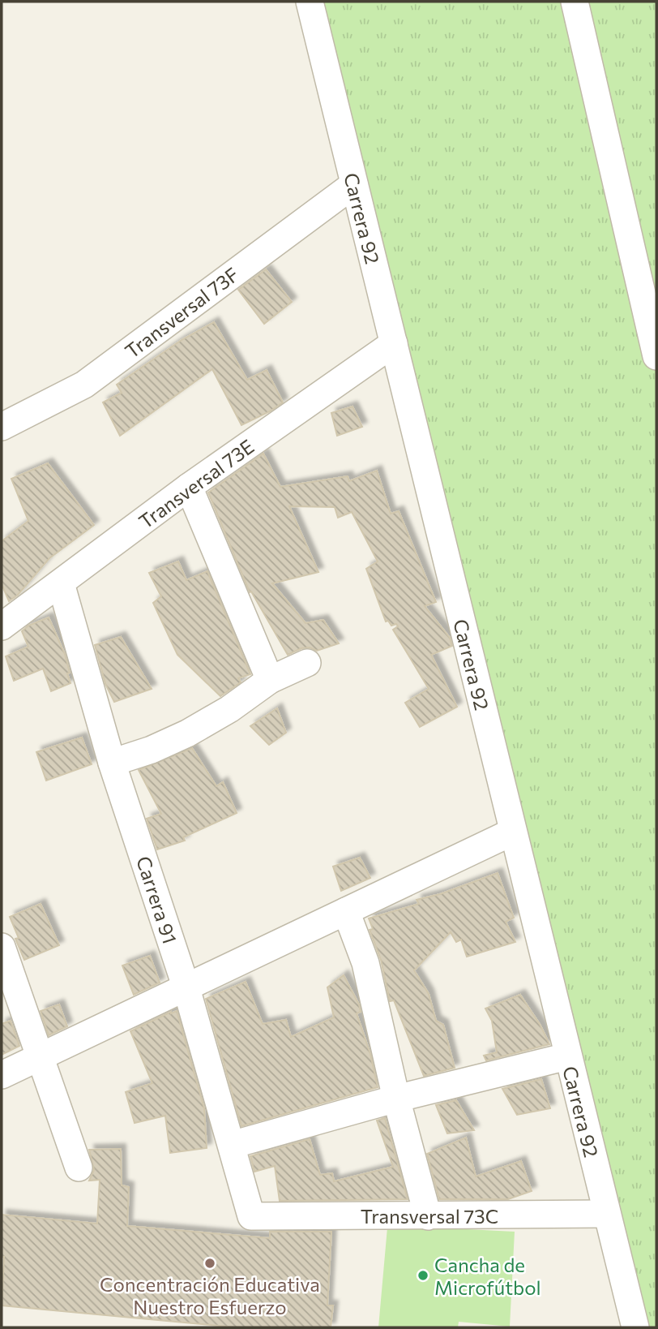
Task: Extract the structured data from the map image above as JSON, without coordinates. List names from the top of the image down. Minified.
{"streets":{"street":["Carrera 92","Transversal 73F","Transversal 73E","Carrera 91","Transversal 73C"]},"crossings":[["Carrera 92","Transversal 73F"],["Carrera 92","Transversal 73E"],["Carrera 92","Transversal 73C"],["Transversal 73E","Carrera 91"],["Carrera 91","Transversal 73C"]],"places":["Concentración Educativa Nuestro Esfuerzo","Cancha de Microfútbol"]}
